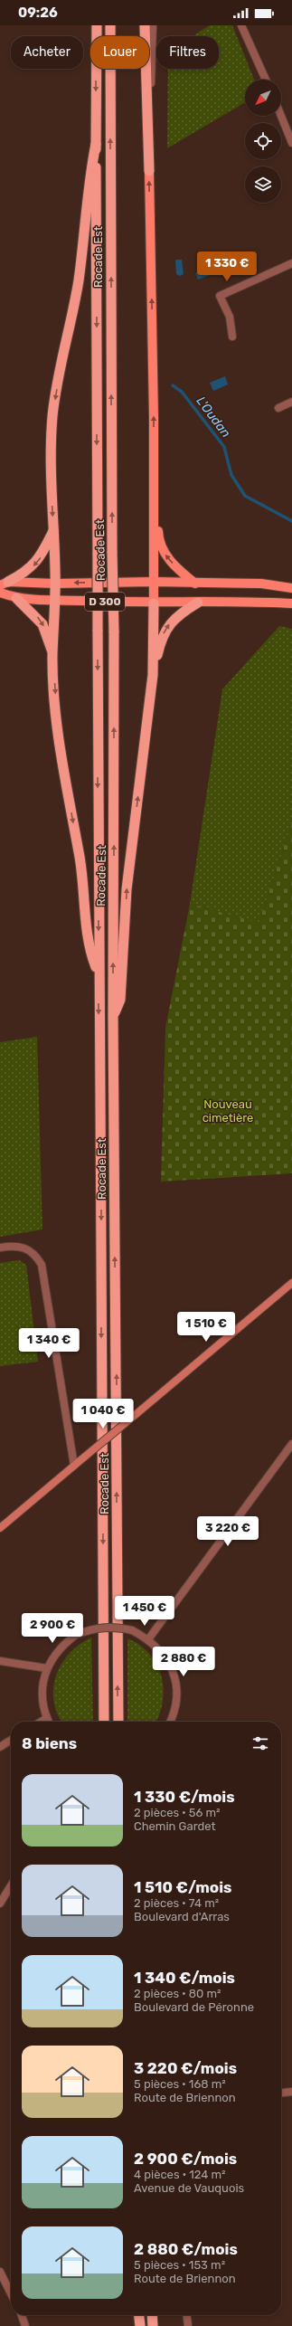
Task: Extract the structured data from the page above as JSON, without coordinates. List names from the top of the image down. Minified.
{"streets":{"highway":["Rocade Est"],"main road":["D 300"]},"water":["L'Oudan"],"parks":["Nouveau cimetière"],"north":"bottom left","page":{"status":"09:26","chip":["Acheter","Louer","Filtres"],"price":["1 330 €","1 510 €","1 340 €","1 040 €","3 220 €","1 450 €","2 900 €","2 880 €"],"heading":"8 biens","list":[{"name":"1 330 €/mois","note":"2 pièces · 56 m² · Chemin Gardet"},{"name":"1 510 €/mois","note":"2 pièces · 74 m² · Boulevard d'Arras"},{"name":"1 340 €/mois","note":"2 pièces · 80 m² · Boulevard de Péronne"},{"name":"3 220 €/mois","note":"5 pièces · 168 m² · Route de Briennon"},{"name":"2 900 €/mois","note":"4 pièces · 124 m² · Avenue de Vauquois"},{"name":"2 880 €/mois","note":"5 pièces · 153 m² · Route de Briennon"}]}}
